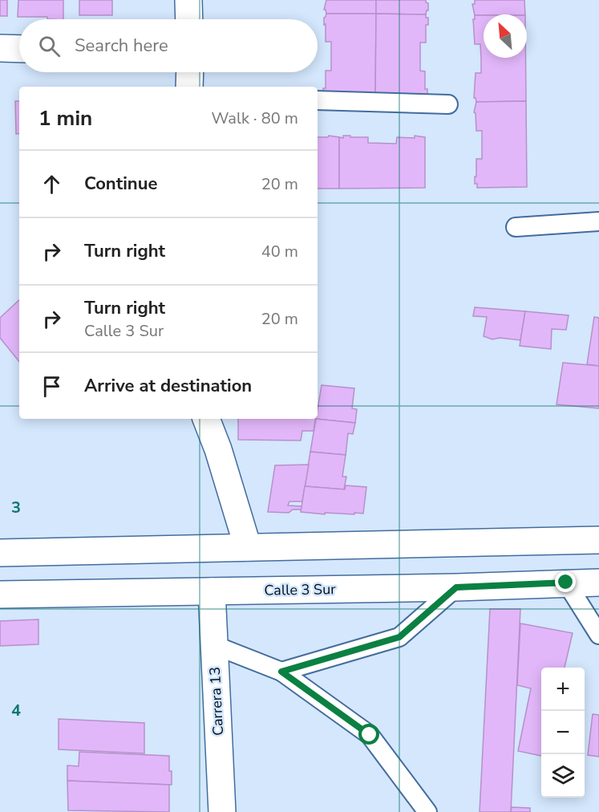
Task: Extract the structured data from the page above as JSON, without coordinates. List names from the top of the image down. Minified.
{"streets":{"street":["Calle 3 Sur","Carrera 13"]},"crossings":[["Calle 3 Sur","Carrera 13"]],"north":"top left","page":{"search":"Search here","heading":["1 min","Walk · 80 m"],"list":[["Continue","20 m"],["Turn right","40 m"],["Turn right","Calle 3 Sur","20 m"],"Arrive at destination"],"map_buttons":["+","−"]},"grid":{"rows":["3","4"]}}
